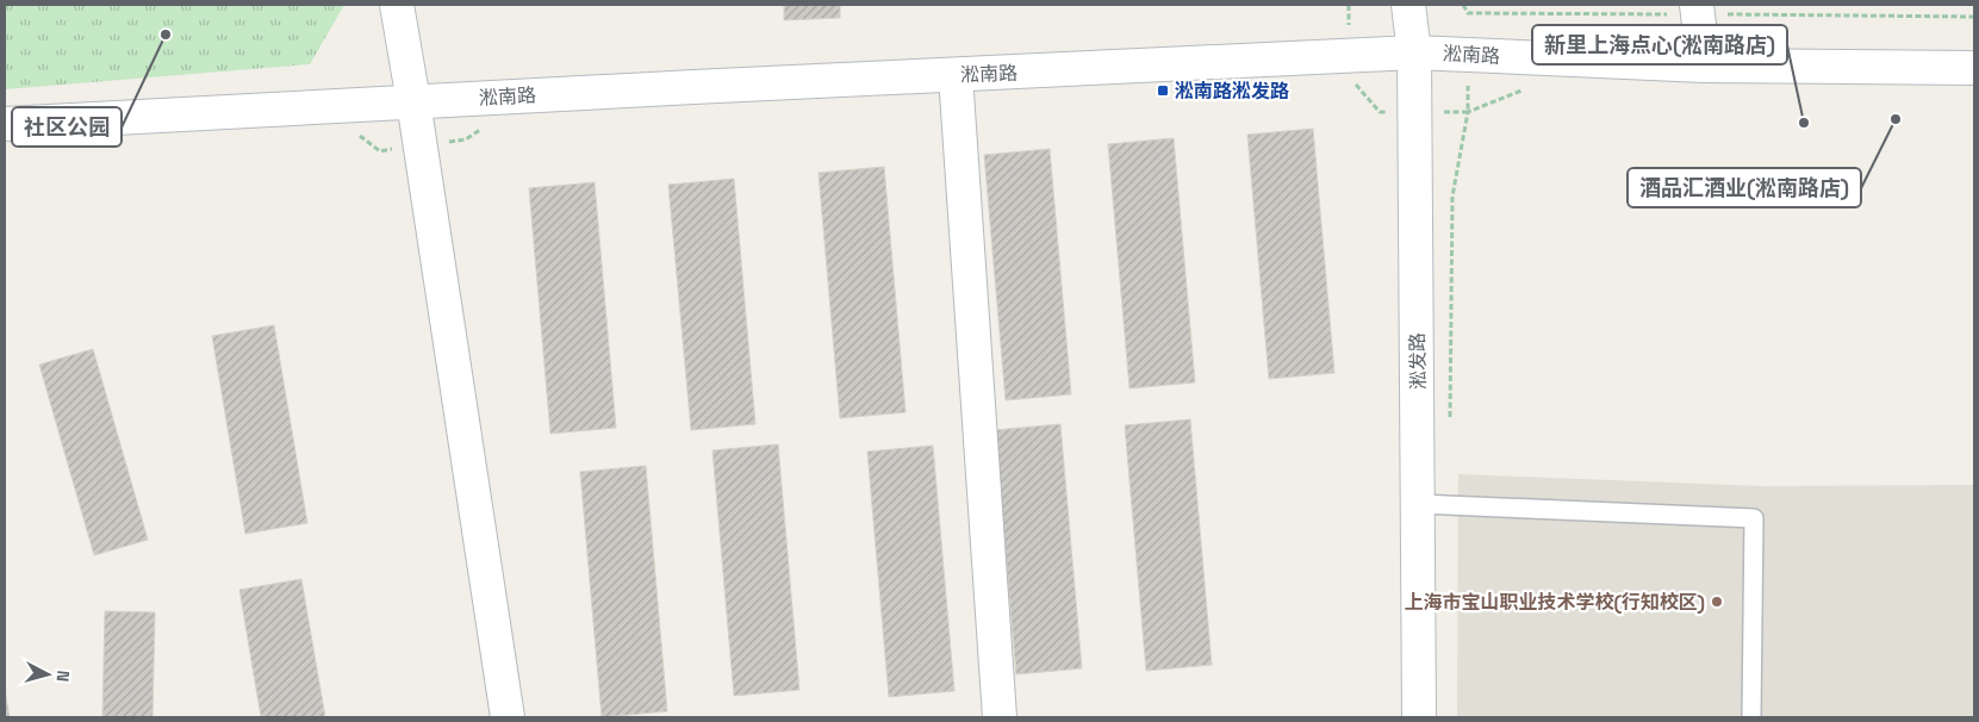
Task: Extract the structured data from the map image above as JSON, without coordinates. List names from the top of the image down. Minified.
{"streets":{"street":["淞南路","淞发路"]},"crossings":[["淞南路","淞发路"]],"places":{"other":["社区公园","酒品汇酒业(淞南路店)","新里上海点心(淞南路店)","上海市宝山职业技术学校(行知校区)"],"transit":["淞南路淞发路"]},"north":"right"}
